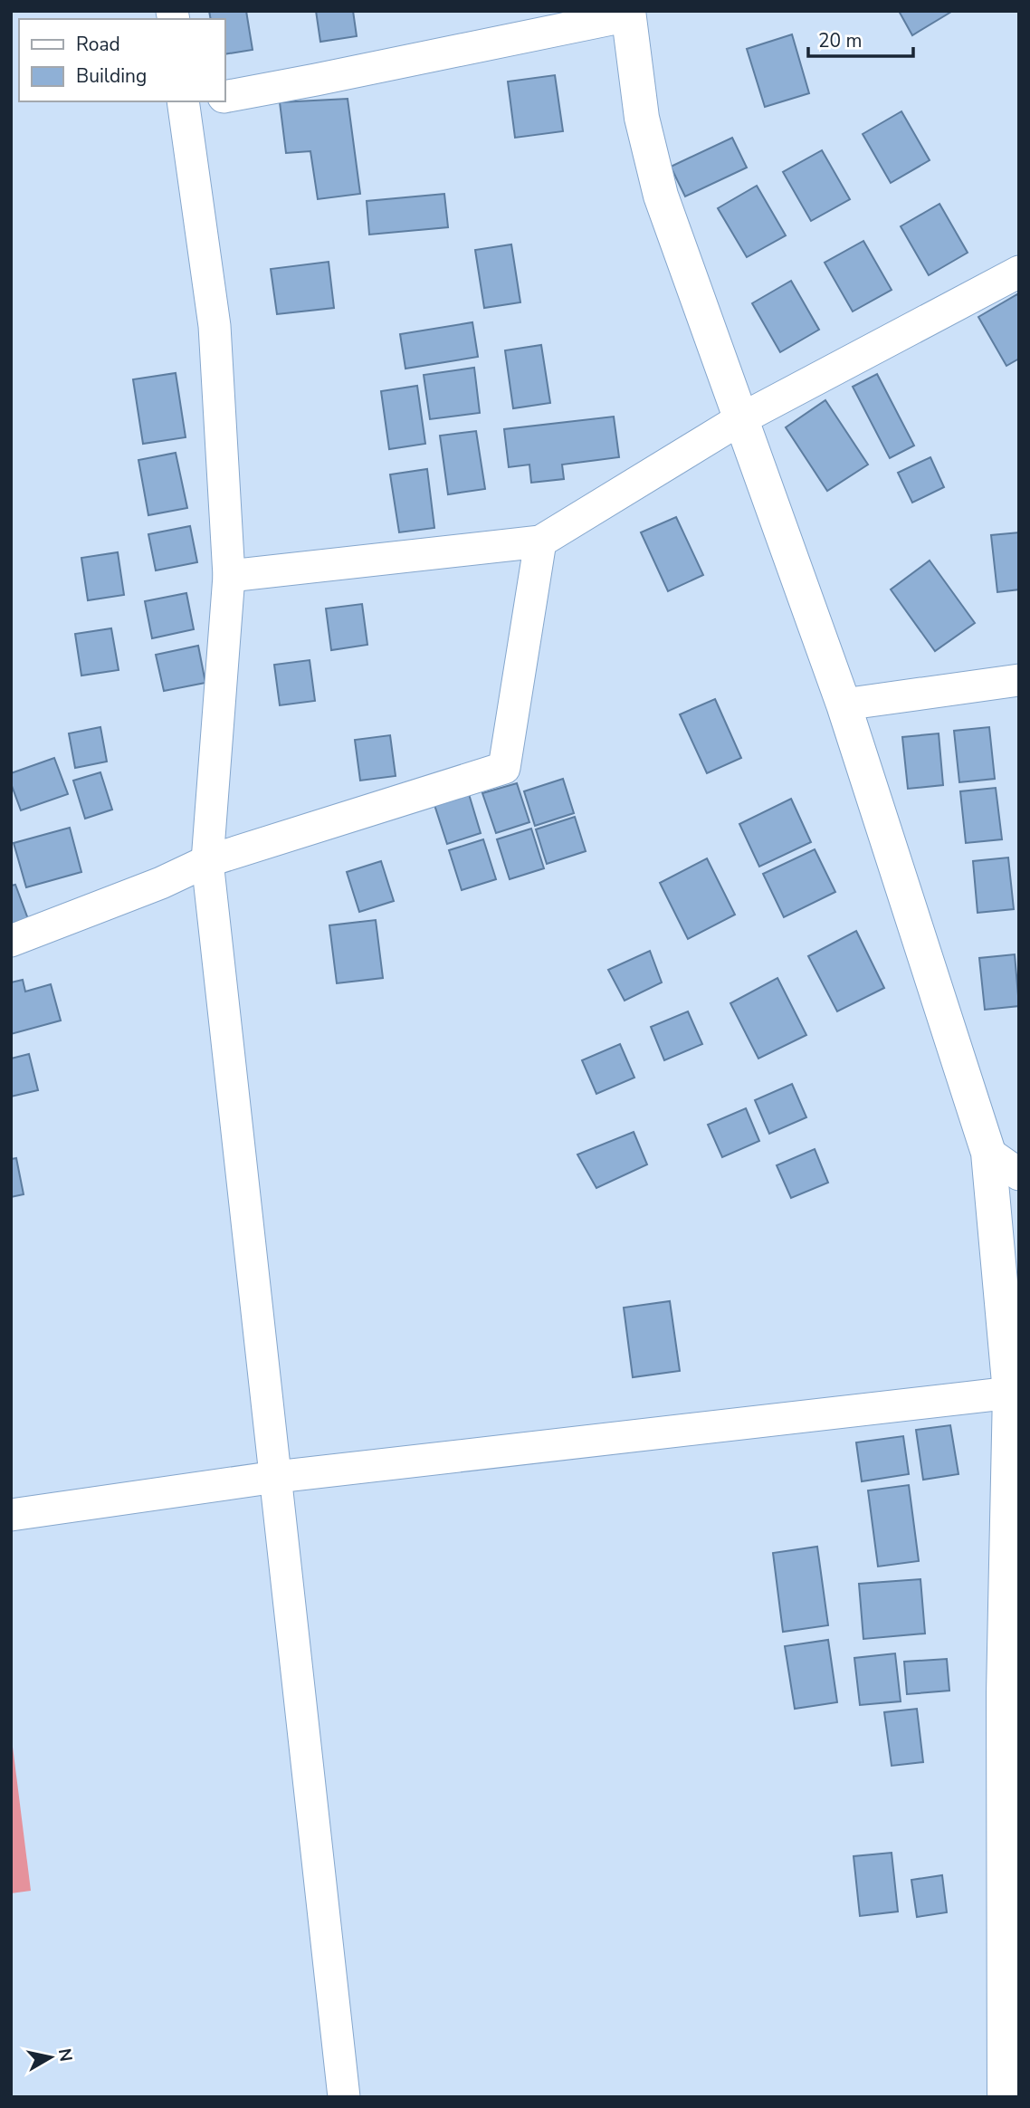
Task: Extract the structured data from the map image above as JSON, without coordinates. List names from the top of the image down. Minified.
{"legend":["Road","Building"],"scale_bar":"20 m","north":"right"}
